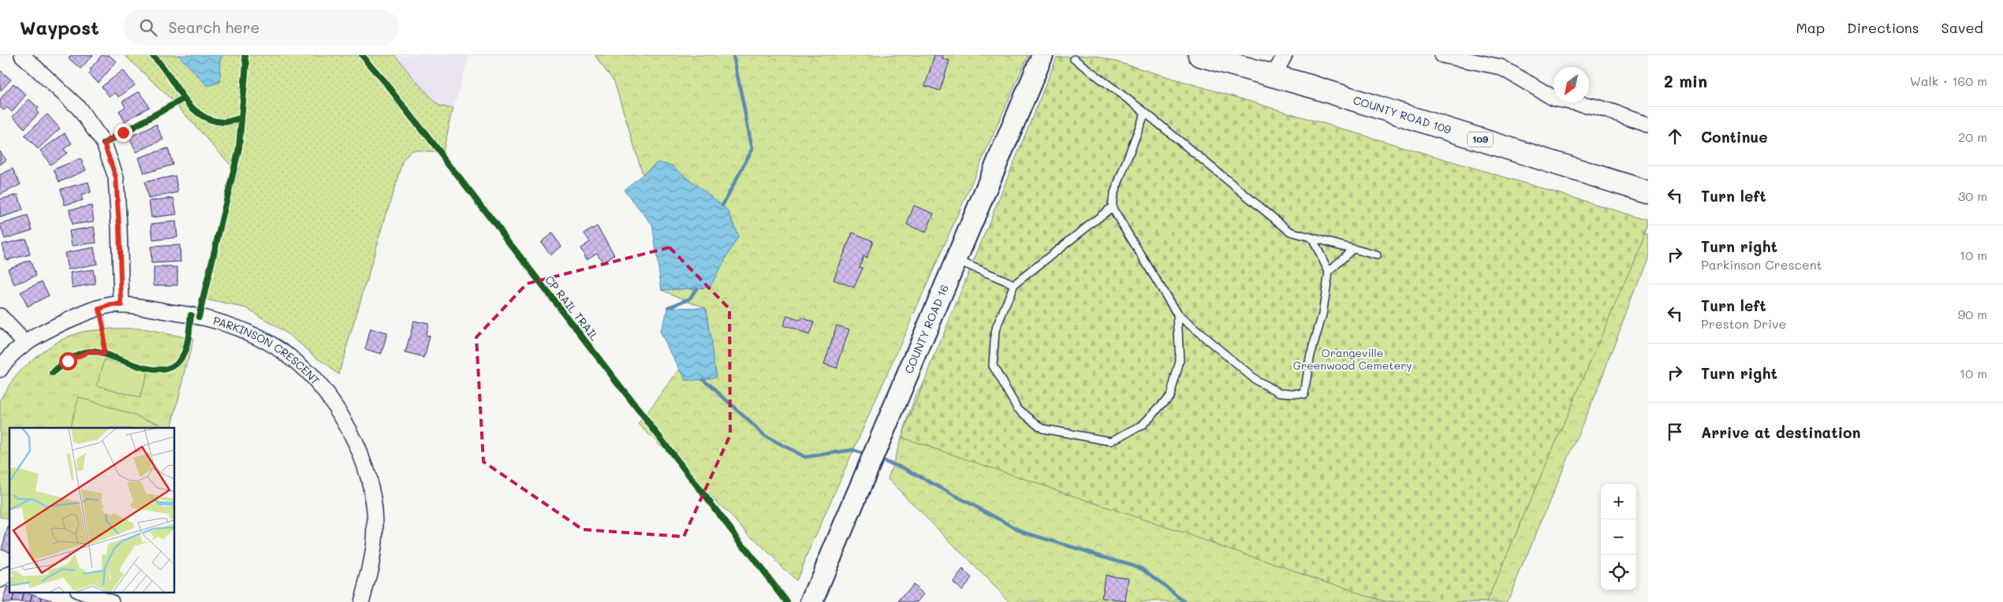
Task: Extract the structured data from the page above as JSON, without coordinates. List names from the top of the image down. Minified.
{"streets":{"main road":["COUNTY ROAD 109","109","COUNTY ROAD 16"],"street":["PARKINSON CRESCENT"],"cycle path":["CP RAIL TRAIL"]},"parks":["Orangeville Greenwood Cemetery"],"north":"bottom left","page":{"header":"Waypost","search":"Search here","nav":["Map","Directions","Saved"],"heading":["2 min","Walk · 160 m"],"list":[["Continue","20 m"],["Turn left","30 m"],["Turn right","Parkinson Crescent","10 m"],["Turn left","Preston Drive","90 m"],["Turn right","10 m"],"Arrive at destination"],"map_buttons":["+","−"]}}
